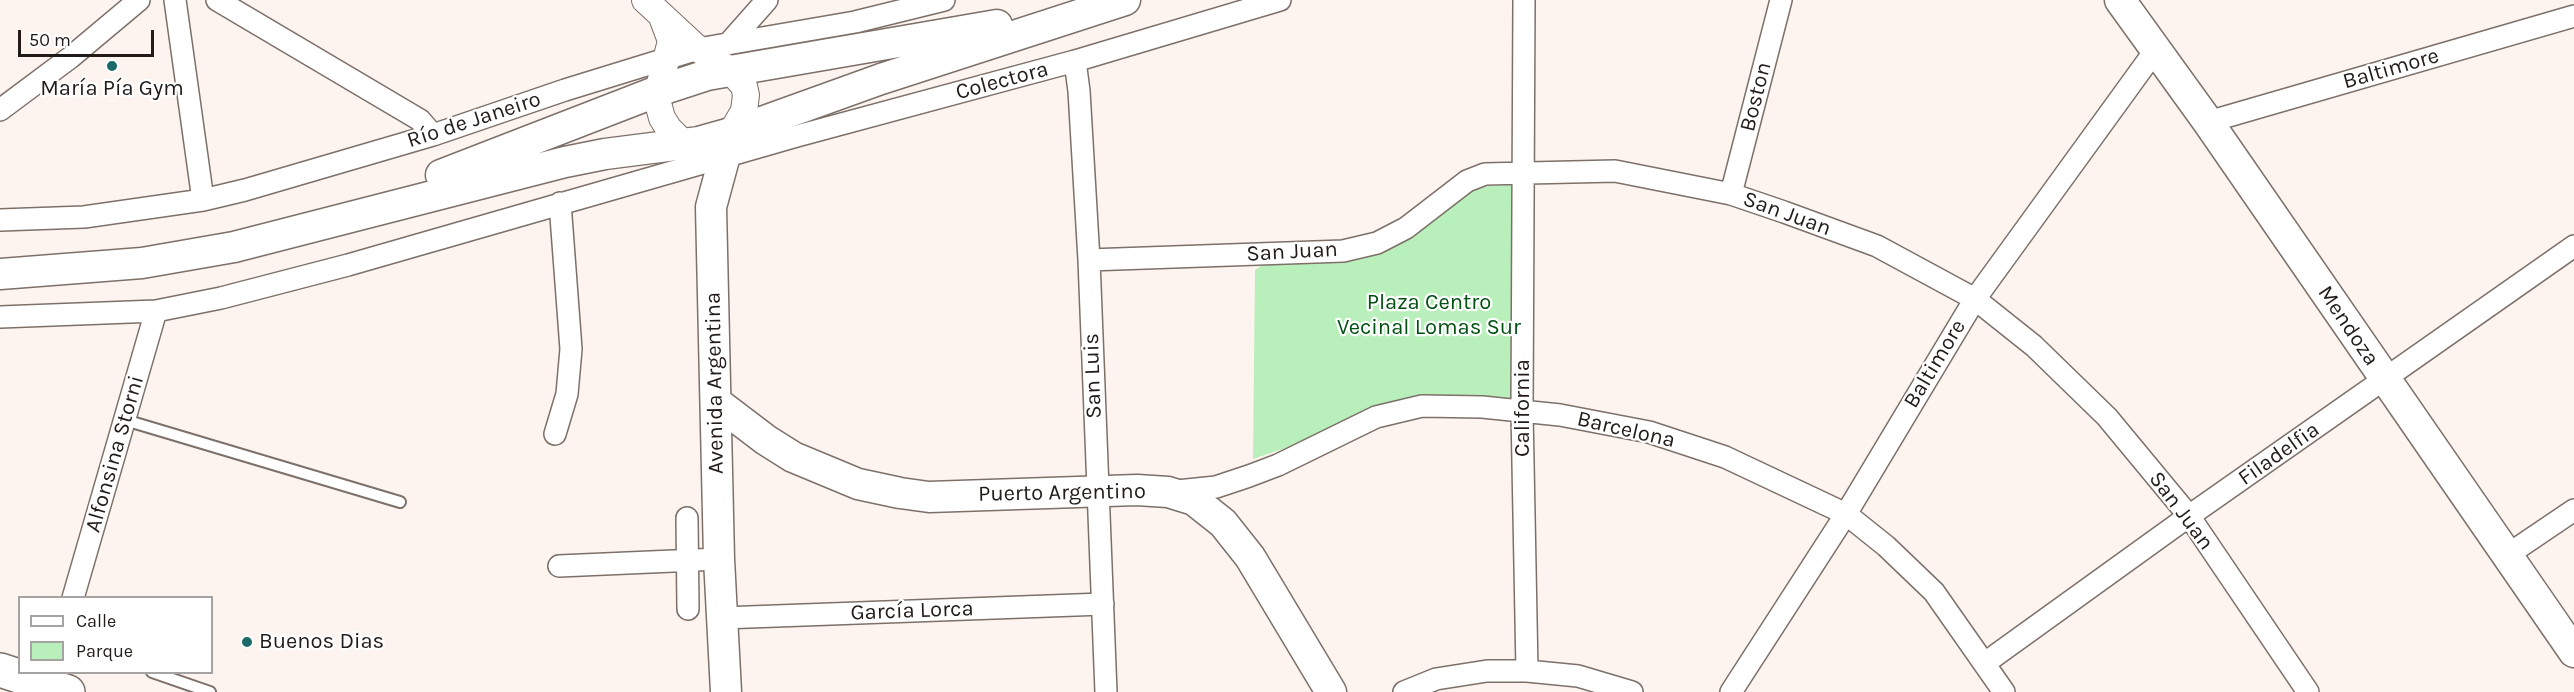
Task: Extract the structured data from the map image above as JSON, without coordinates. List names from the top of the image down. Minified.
{"streets":{"main road":["Mendoza","Avenida Argentina","Puerto Argentino"],"street":["Baltimore","Colectora","Boston","Río de Janeiro","San Juan","San Luis","California","Barcelona","Alfonsina Storni","Filadelfia","García Lorca"]},"crossings":[["Baltimore","San Juan"],["Baltimore","Mendoza"],["Baltimore","Barcelona"],["Colectora","San Luis"],["Colectora","Avenida Argentina"],["Boston","San Juan"],["San Juan","San Luis"],["San Juan","California"],["San Juan","Filadelfia"],["Mendoza","Filadelfia"],["San Luis","Puerto Argentino"],["San Luis","García Lorca"],["Avenida Argentina","Puerto Argentino"],["Avenida Argentina","García Lorca"],["California","Barcelona"],["Barcelona","Filadelfia"],["Barcelona","Puerto Argentino"]],"parks":["Plaza Centro Vecinal Lomas Sur"],"places":["María Pía Gym","Buenos Dias"],"legend":["Calle","Parque"],"scale_bar":"50 m"}
